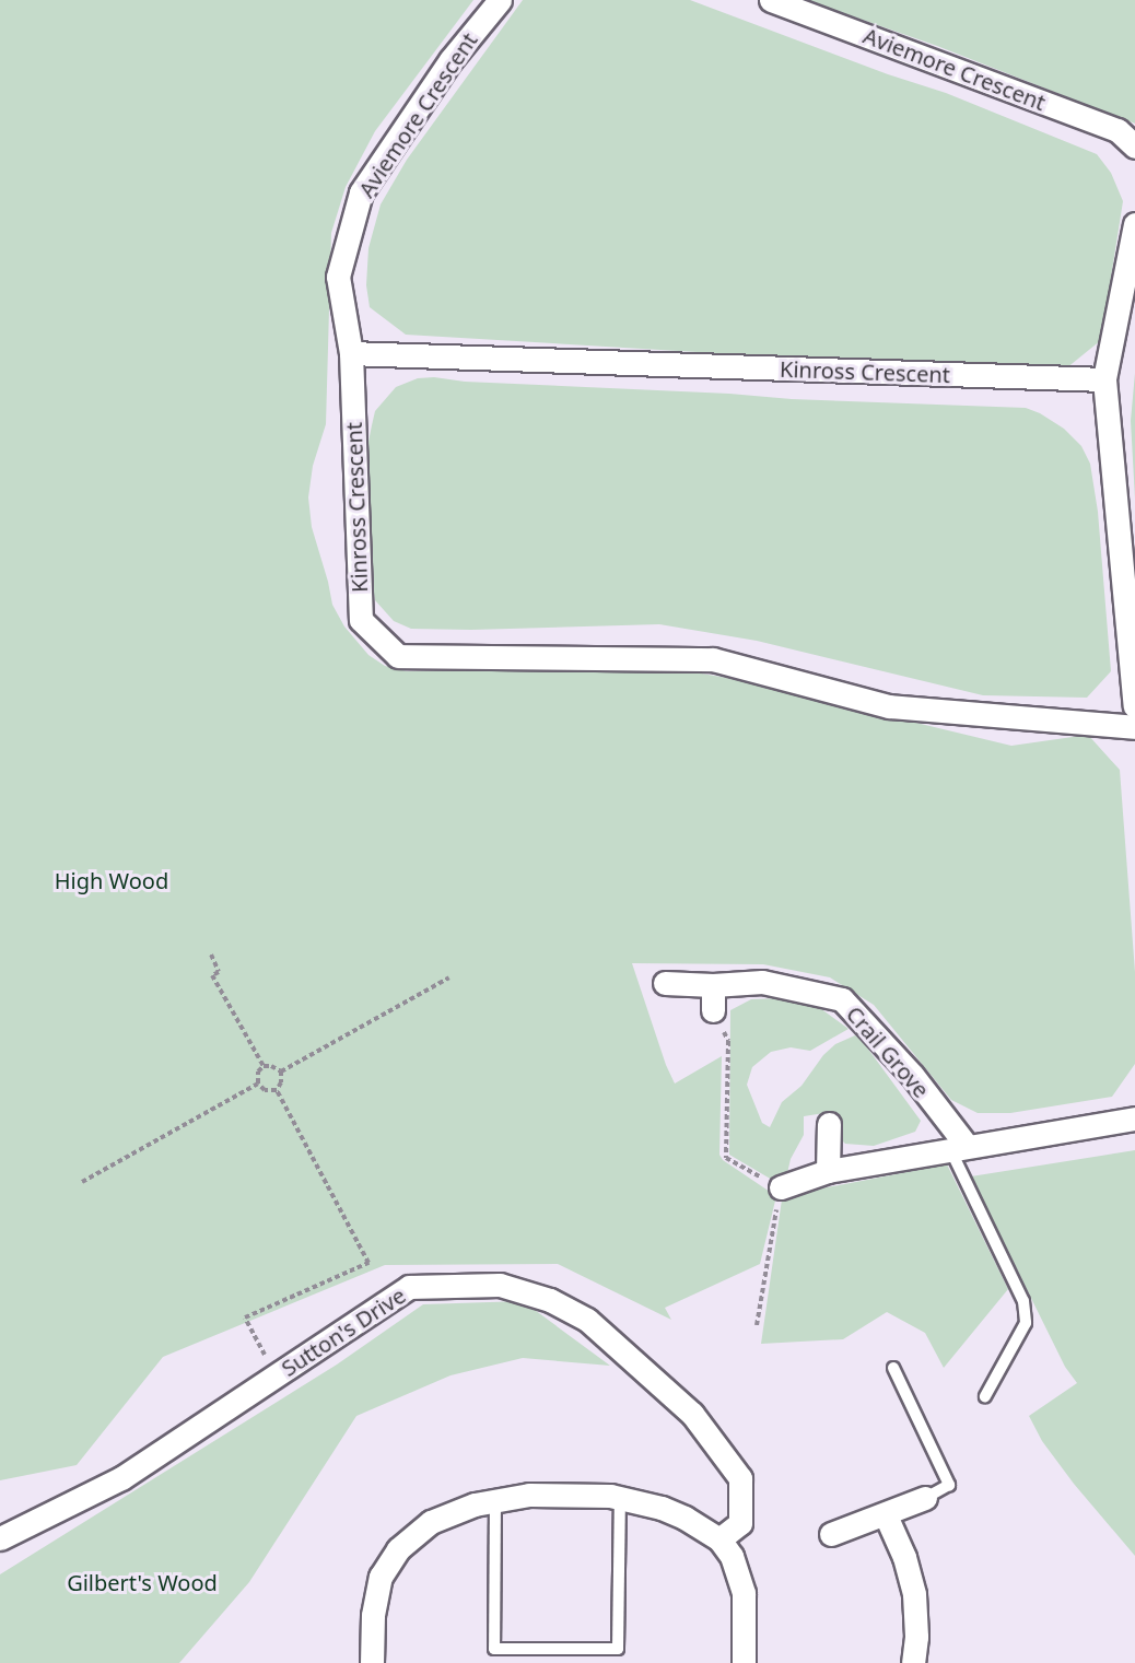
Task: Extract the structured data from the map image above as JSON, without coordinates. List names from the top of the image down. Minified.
{"streets":{"street":["Aviemore Crescent","Kinross Crescent","Crail Grove","Sutton's Drive"]},"crossings":[["Aviemore Crescent","Kinross Crescent"]],"parks":["High Wood","Gilbert's Wood"]}
